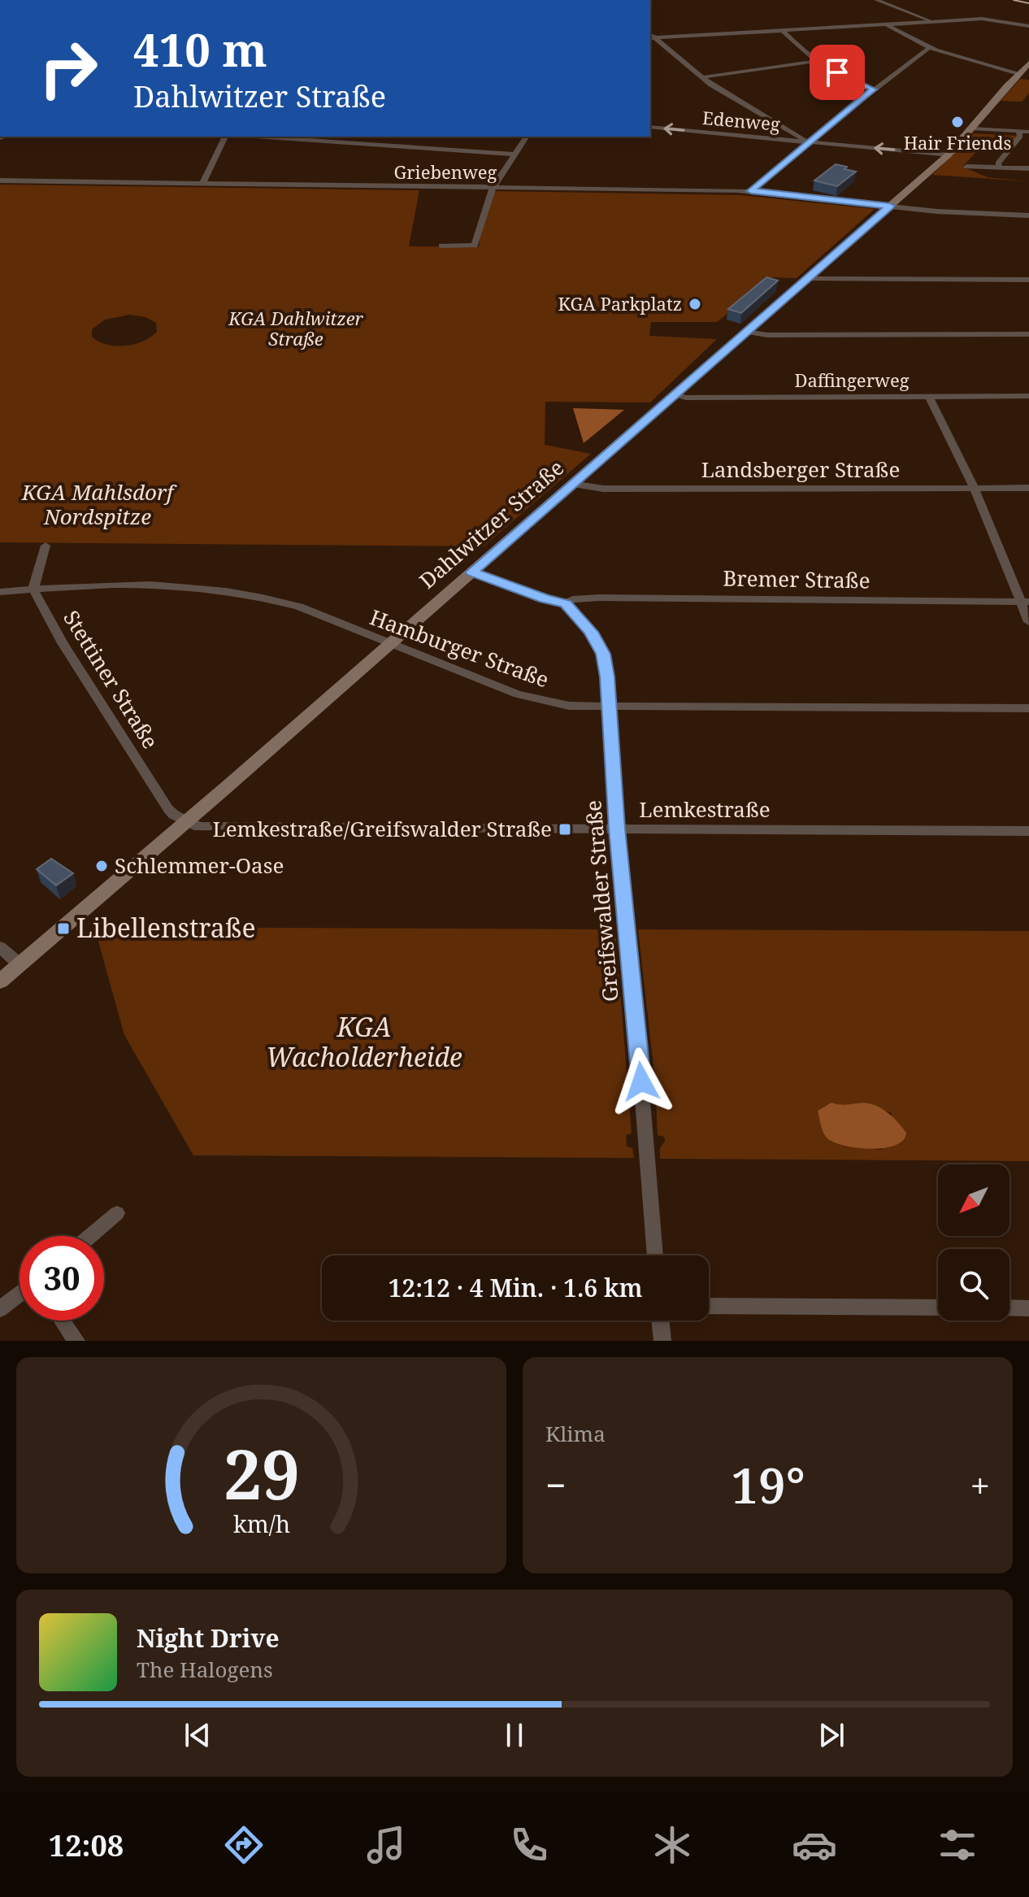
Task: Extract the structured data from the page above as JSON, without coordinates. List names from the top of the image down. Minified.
{"streets":{"main road":["Dahlwitzer Straße"],"street":["Edenweg","Griebenweg","Daffingerweg","Landsberger Straße","Bremer Straße","Hamburger Straße","Stettiner Straße","Lemkestraße","Greifswalder Straße"]},"crossings":[["Edenweg","Dahlwitzer Straße"],["Griebenweg","Dahlwitzer Straße"],["Daffingerweg","Dahlwitzer Straße"],["Landsberger Straße","Dahlwitzer Straße"],["Dahlwitzer Straße","Hamburger Straße"],["Dahlwitzer Straße","Stettiner Straße"],["Dahlwitzer Straße","Lemkestraße"],["Bremer Straße","Greifswalder Straße"],["Hamburger Straße","Stettiner Straße"],["Hamburger Straße","Greifswalder Straße"],["Stettiner Straße","Lemkestraße"],["Lemkestraße","Greifswalder Straße"]],"parks":["KGA Dahlwitzer Straße","KGA Mahlsdorf Nordspitze","KGA Wacholderheide"],"places":{"other":["Hair Friends","KGA Parkplatz","Schlemmer-Oase"],"transit":["Lemkestraße/Greifswalder Straße","Libellenstraße"]},"north":"bottom left","page":{"turn":["410 m","Dahlwitzer Straße"],"limit":"30","trip":"12:12 · 4 Min. · 1.6 km","tile":"Klima","heat":["−","19°","+"],"song":["Night Drive","The Halogens"],"tabs":"12:08","gauge":["29","km/h"]}}
